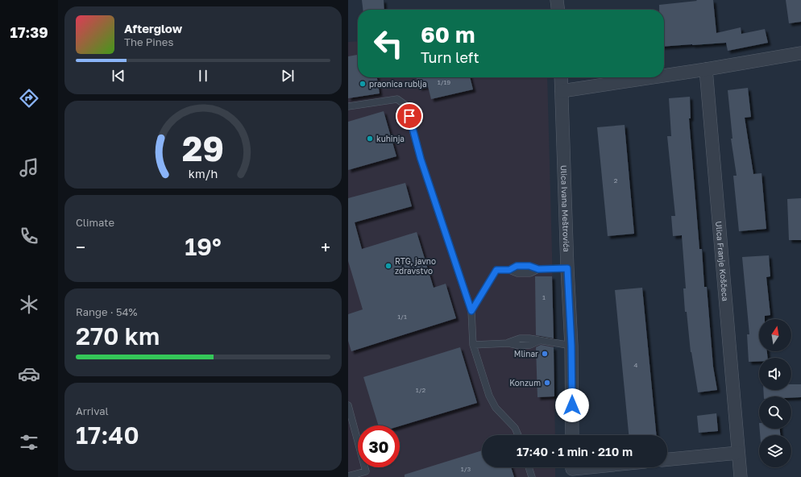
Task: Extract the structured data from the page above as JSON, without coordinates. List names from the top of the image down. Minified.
{"streets":{"street":["Ulica Ivana Meštrovića","Ulica Franje Koščeca"]},"places":["praonica rublja","kuhinja","RTG, javno zdravstvo","Mlinar","Konzum"],"house_numbers":["1/19","2","1","1/1","4","1/2","1/3"],"north":"top","page":{"tabs":"17:39","turn":["60 m","Turn left"],"song":["Afterglow","The Pines"],"tile":["Climate",["Range · 54%","270 km"],["Arrival","17:40"]],"heat":["−","19°","+"],"limit":"30","trip":"17:40 · 1 min · 210 m","gauge":["29","km/h"]}}
